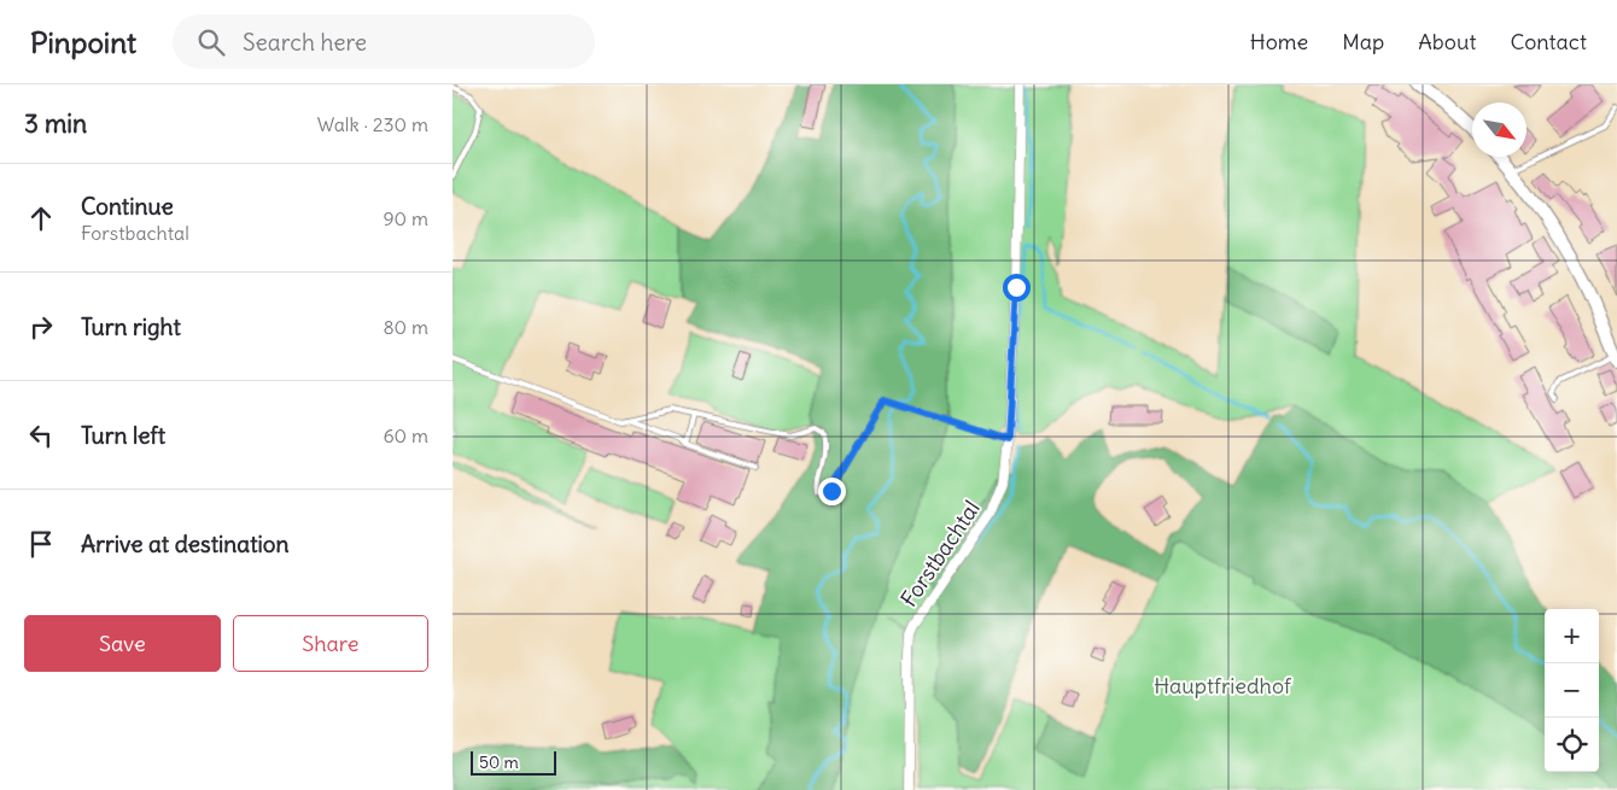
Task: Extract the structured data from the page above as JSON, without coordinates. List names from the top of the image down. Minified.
{"streets":{"street":["Forstbachtal"]},"parks":["Hauptfriedhof"],"scale_bar":"50 m","north":"bottom right","page":{"header":"Pinpoint","search":"Search here","nav":["Home","Map","About","Contact"],"heading":["3 min","Walk · 230 m"],"list":[["Continue","Forstbachtal","90 m"],["Turn right","80 m"],["Turn left","60 m"],"Arrive at destination"],"buttons":["Save","Share"],"map_buttons":["+","−"],"scale":"50 m"}}
